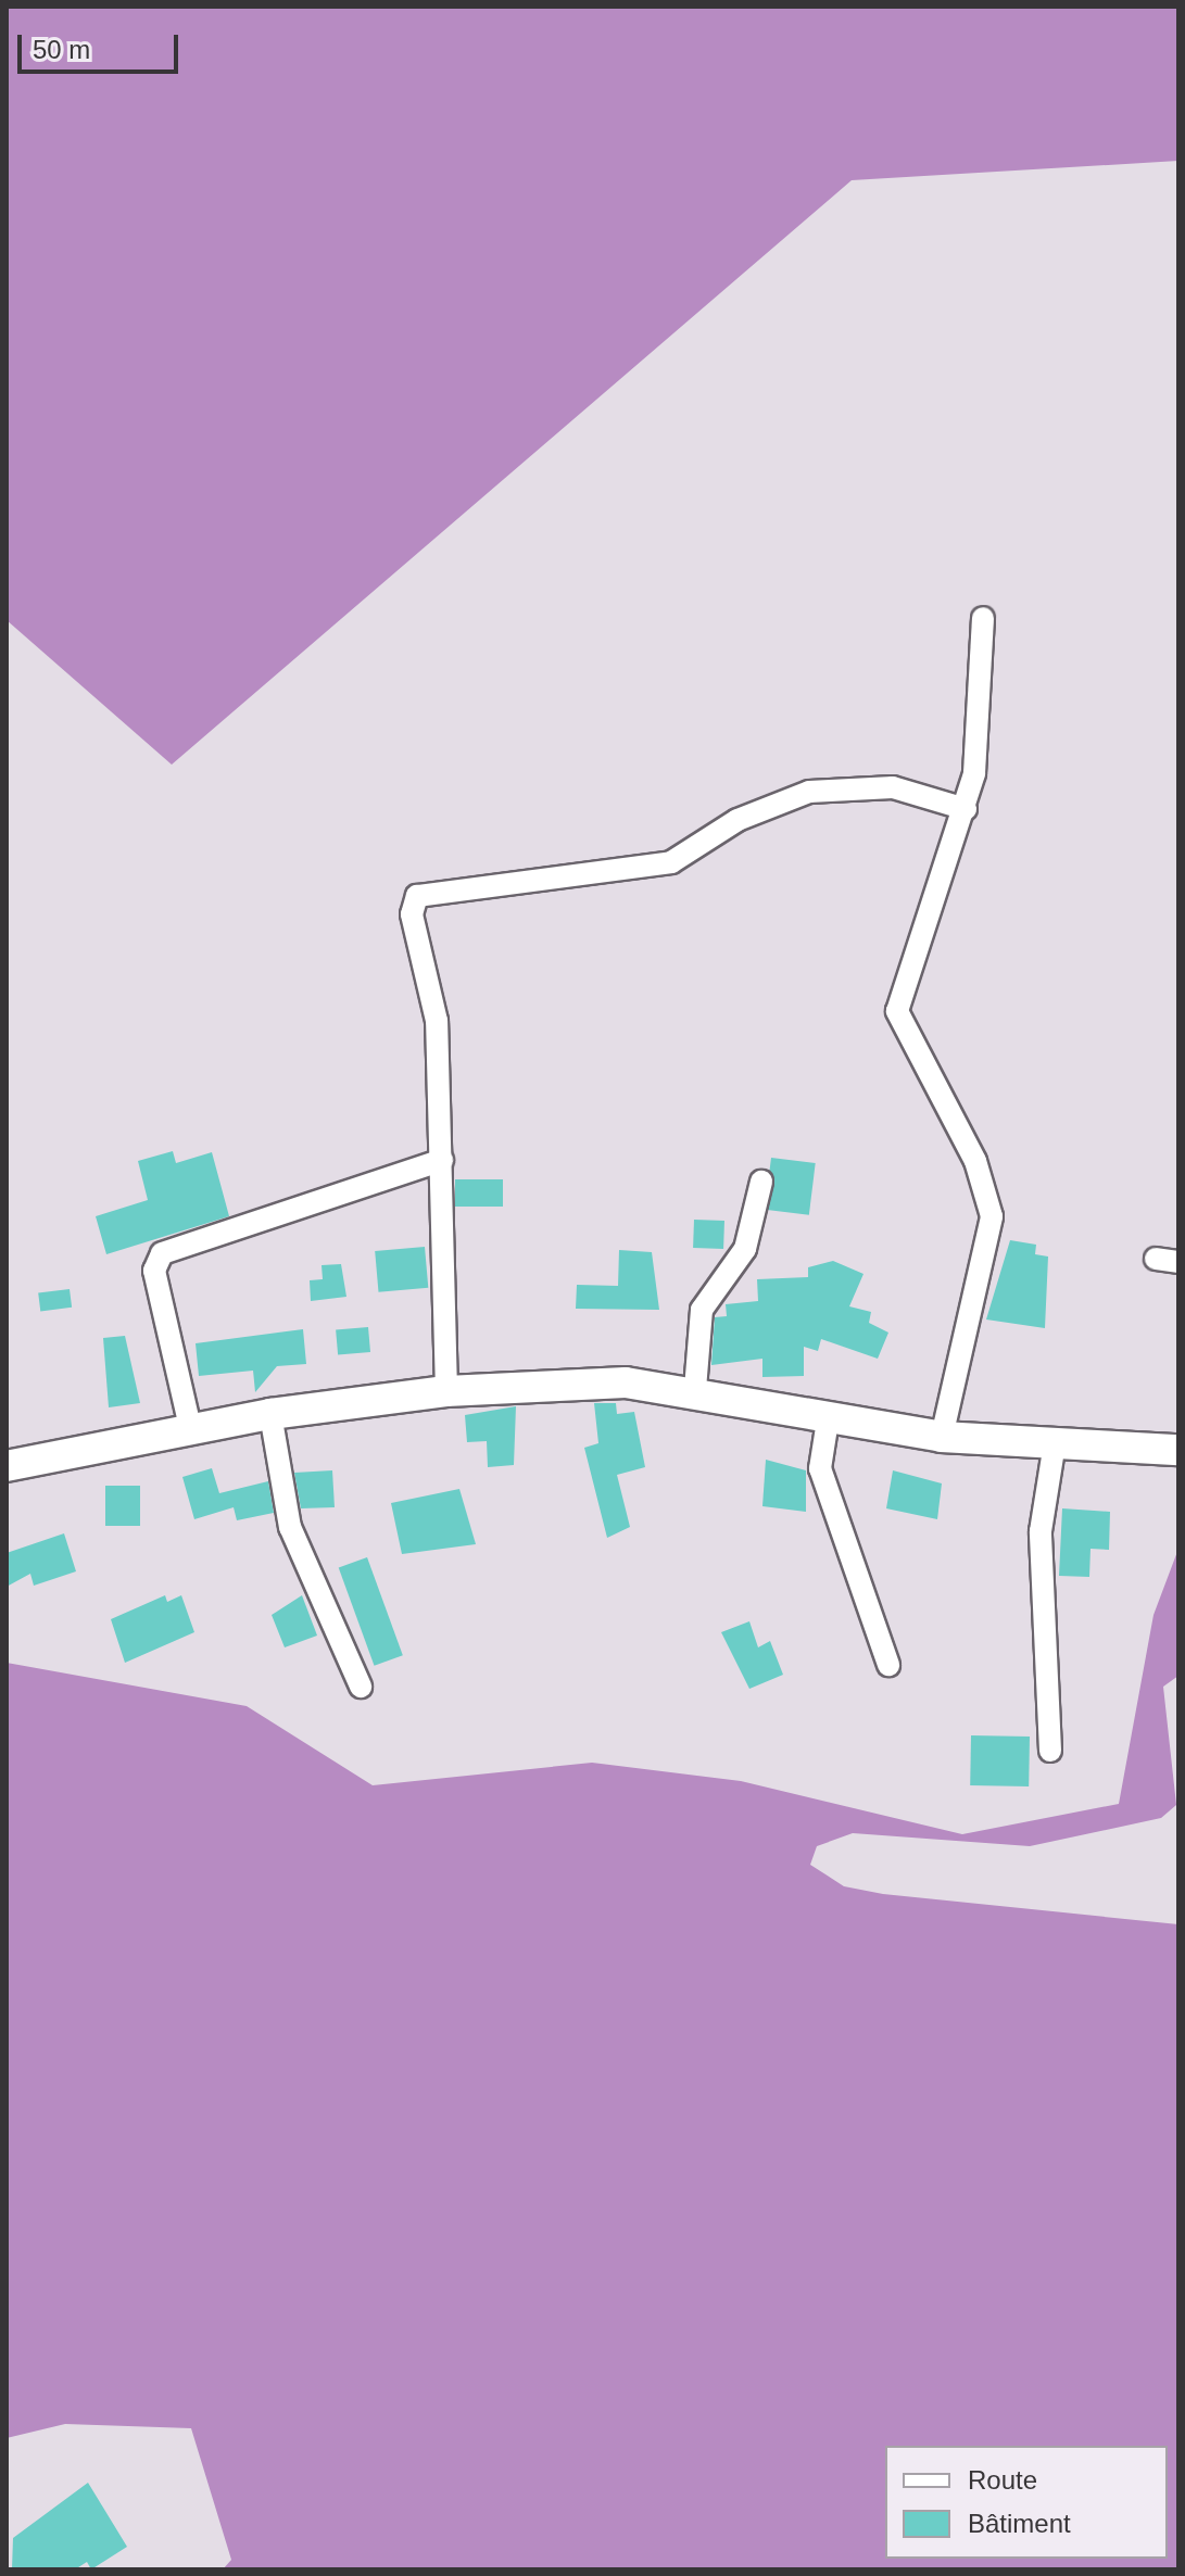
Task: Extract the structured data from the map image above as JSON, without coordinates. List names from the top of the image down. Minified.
{"legend":["Route","Bâtiment"],"scale_bar":"50 m"}
